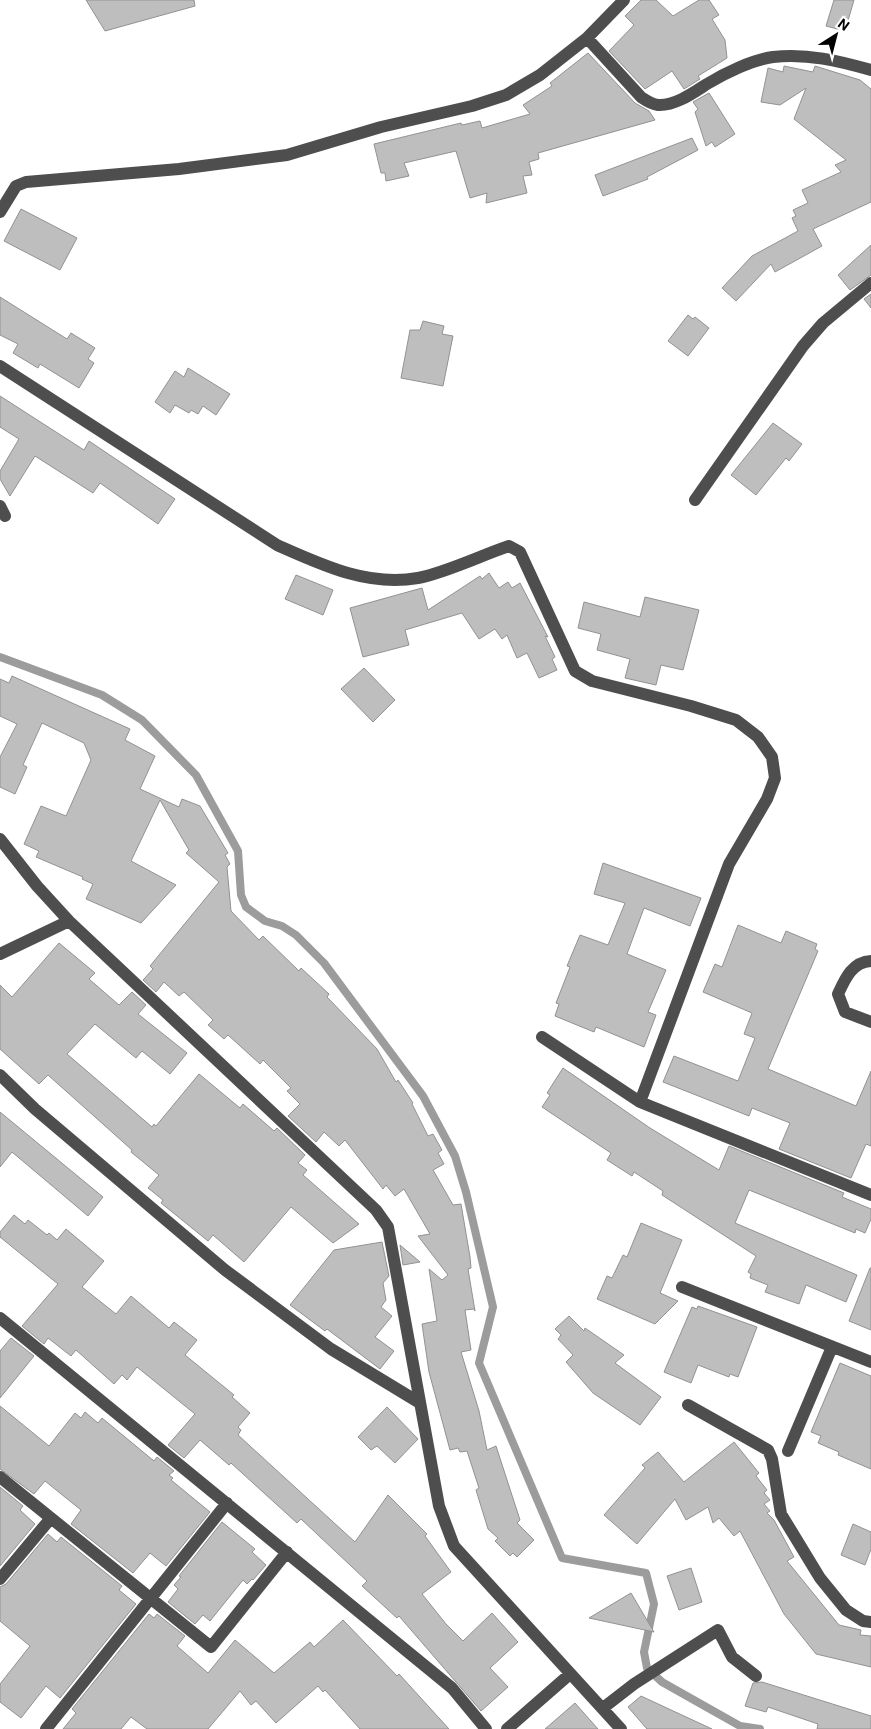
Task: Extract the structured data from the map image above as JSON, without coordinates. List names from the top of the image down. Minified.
{"north":"top right"}
